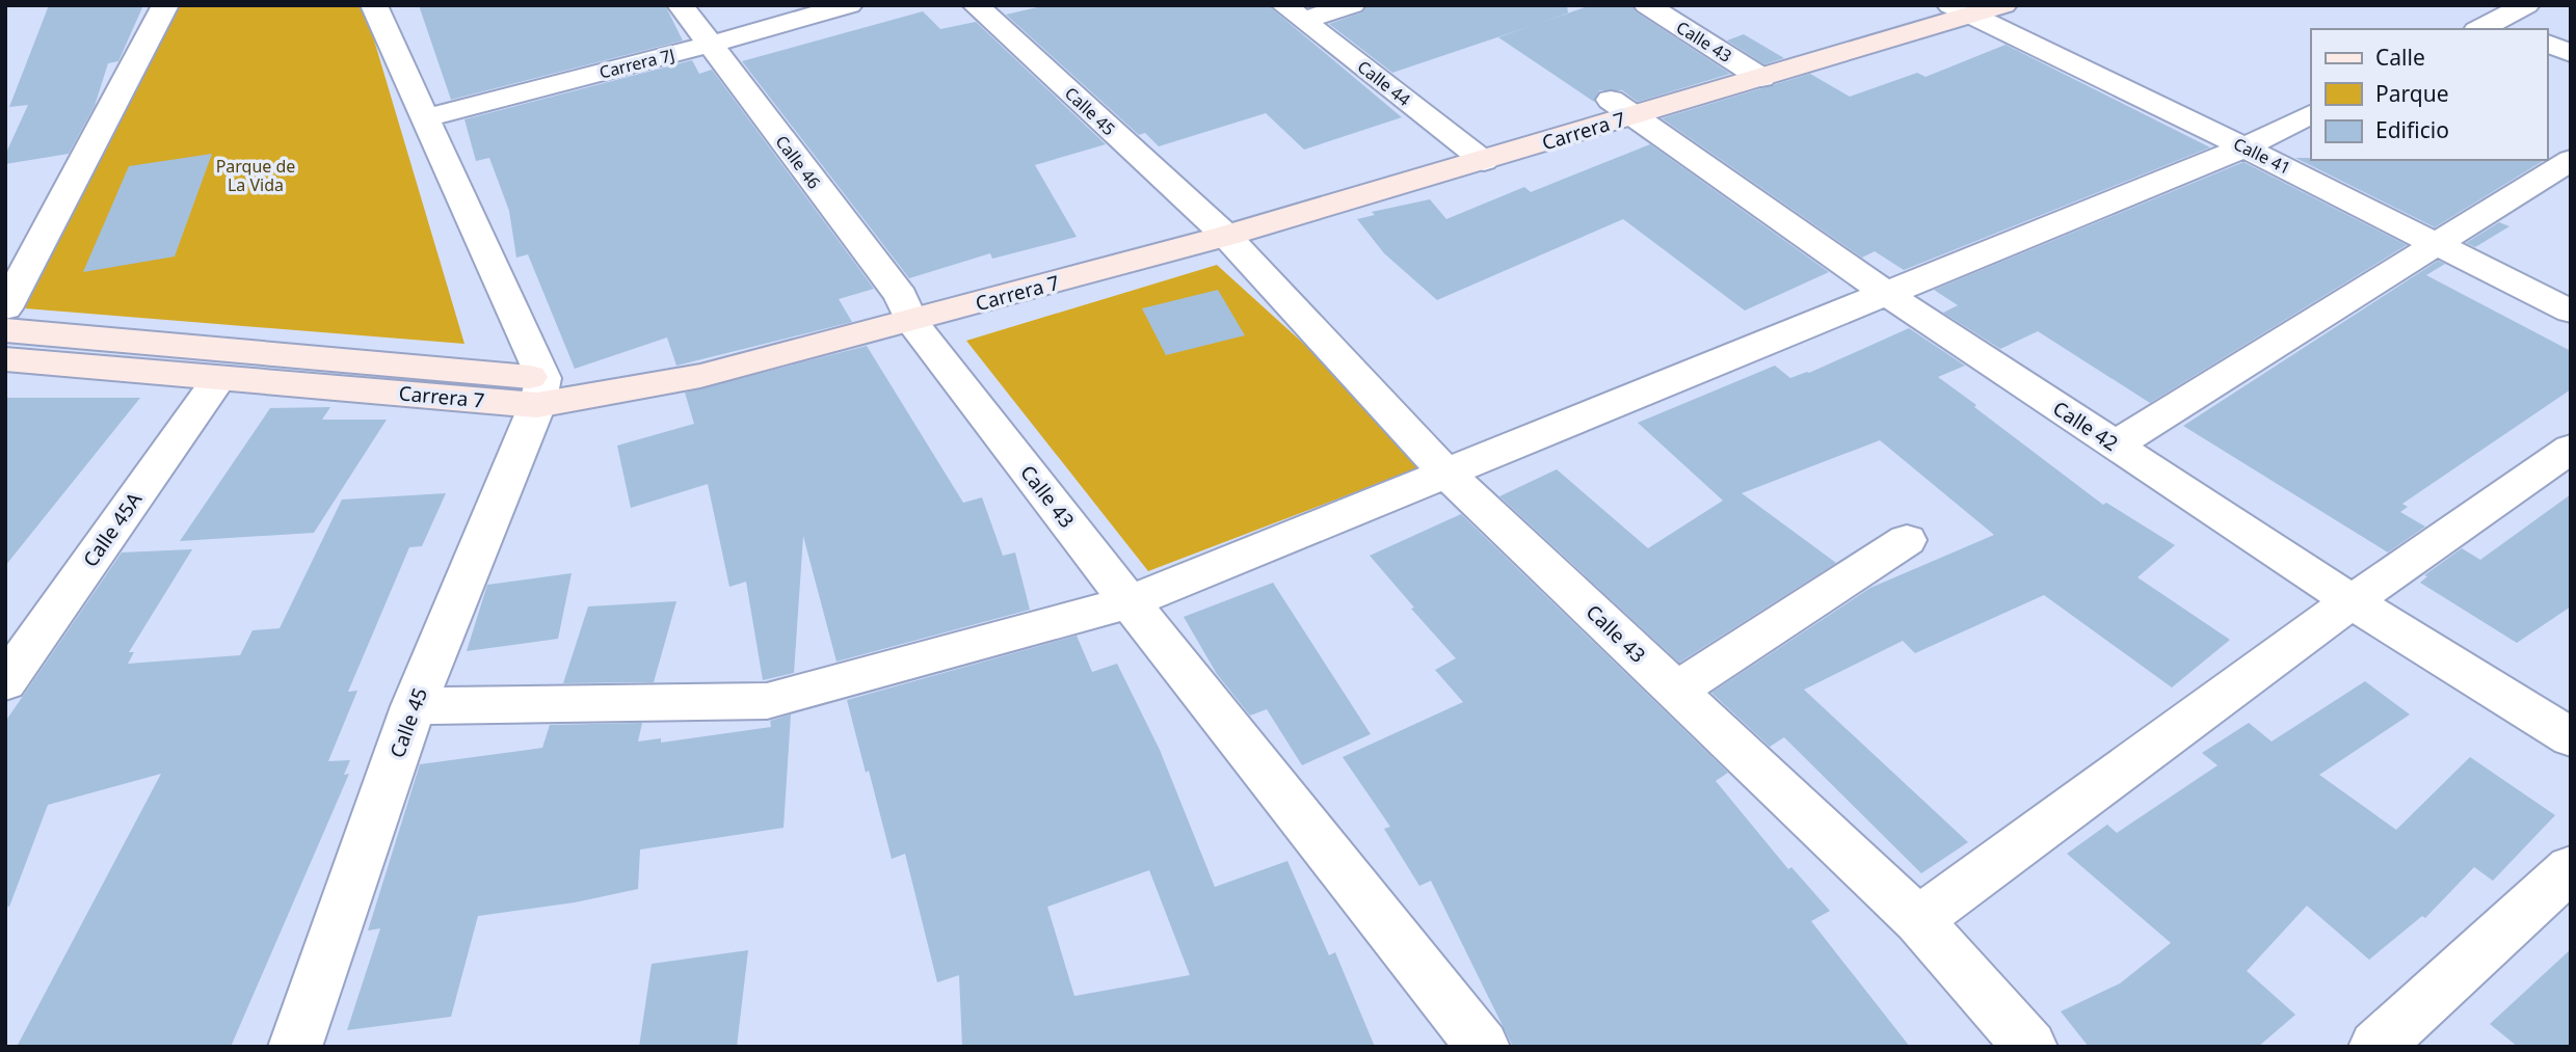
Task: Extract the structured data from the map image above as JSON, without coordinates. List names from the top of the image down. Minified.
{"streets":{"street":["Calle 43","Carrera 7J","Calle 44","Calle 45","Carrera 7","Calle 41","Calle 46","Calle 42","Calle 45A"]},"crossings":[["Calle 43","Calle 45"],["Calle 43","Carrera 7"],["Calle 43","Calle 46"],["Carrera 7J","Calle 46"],["Calle 44","Carrera 7"],["Calle 45","Carrera 7"],["Carrera 7","Calle 41"],["Carrera 7","Calle 46"],["Carrera 7","Calle 42"],["Carrera 7","Calle 45A"]],"parks":["Parque de La Vida"],"legend":["Calle","Parque","Edificio"]}
